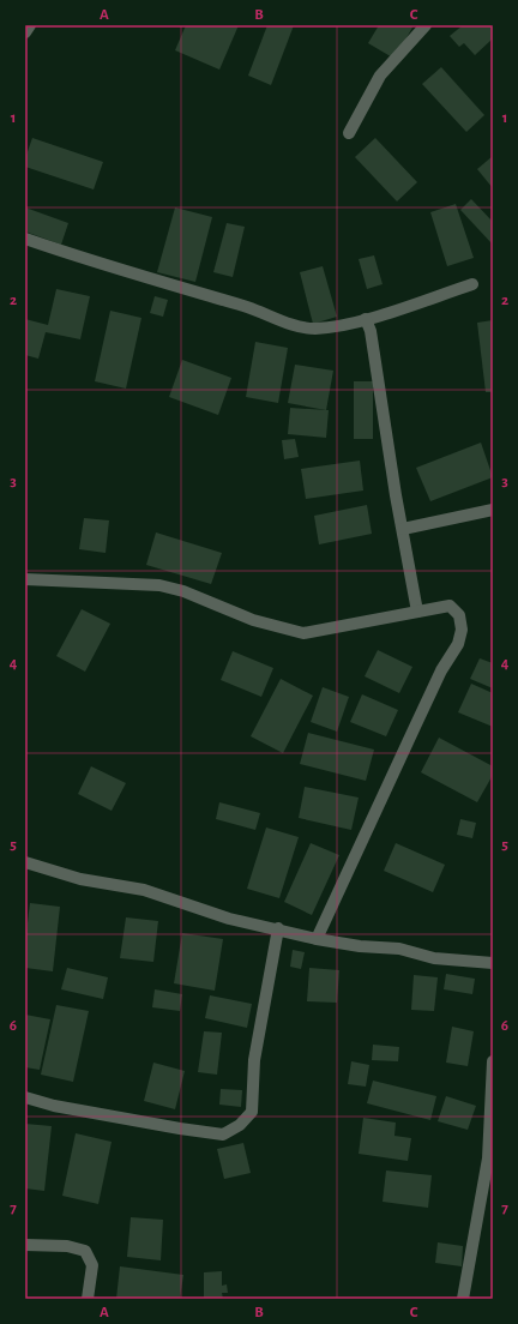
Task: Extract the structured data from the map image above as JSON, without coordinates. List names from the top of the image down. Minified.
{"grid":{"columns":["A","B","C"],"rows":["1","2","3","4","5","6","7"]}}
